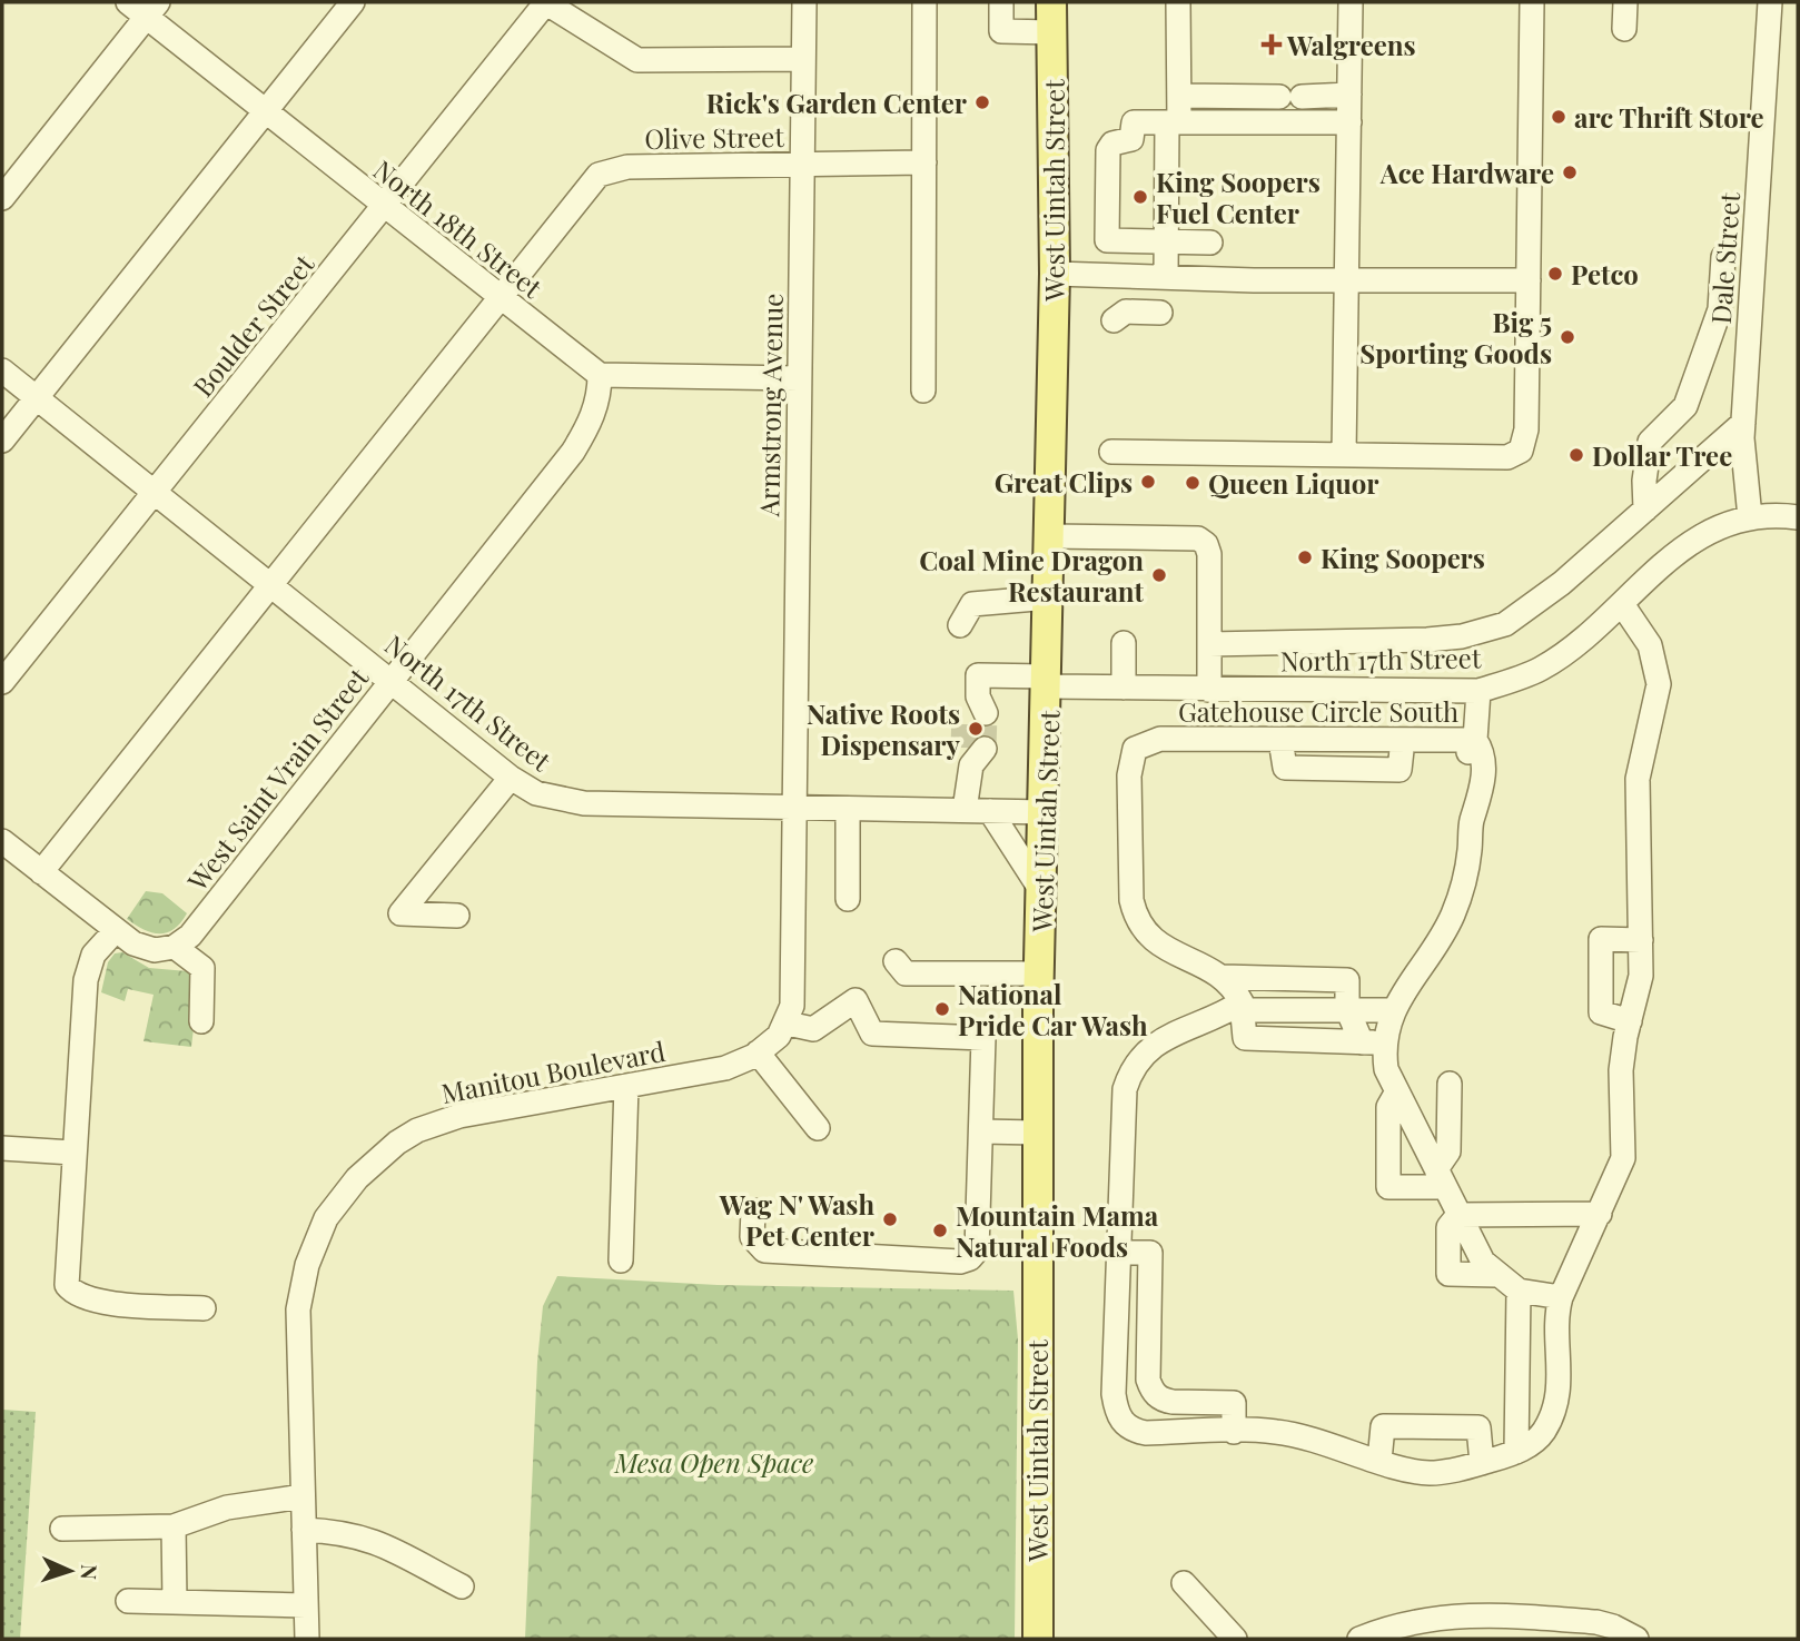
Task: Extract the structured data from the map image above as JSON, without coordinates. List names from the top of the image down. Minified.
{"streets":{"main road":["West Uintah Street"],"street":["Olive Street","North 18th Street","Dale Street","Boulder Street","Armstrong Avenue","North 17th Street","Gatehouse Circle South","West Saint Vrain Street","Manitou Boulevard"]},"crossings":[["Olive Street","North 18th Street"],["Olive Street","Armstrong Avenue"],["West Uintah Street","North 17th Street"],["North 18th Street","Boulder Street"],["North 18th Street","West Saint Vrain Street"],["Dale Street","North 17th Street"],["Boulder Street","North 17th Street"],["Armstrong Avenue","North 17th Street"],["North 17th Street","West Saint Vrain Street"]],"parks":["Mesa Open Space"],"places":{"health":["Walgreens"],"other":["Rick's Garden Center","arc Thrift Store","Ace Hardware","King Soopers Fuel Center","Petco","Big 5 Sporting Goods","Dollar Tree","Great Clips","Queen Liquor","King Soopers","Coal Mine Dragon Restaurant","Native Roots Dispensary","National Pride Car Wash","Wag N' Wash Pet Center","Mountain Mama Natural Foods"]},"north":"right"}
